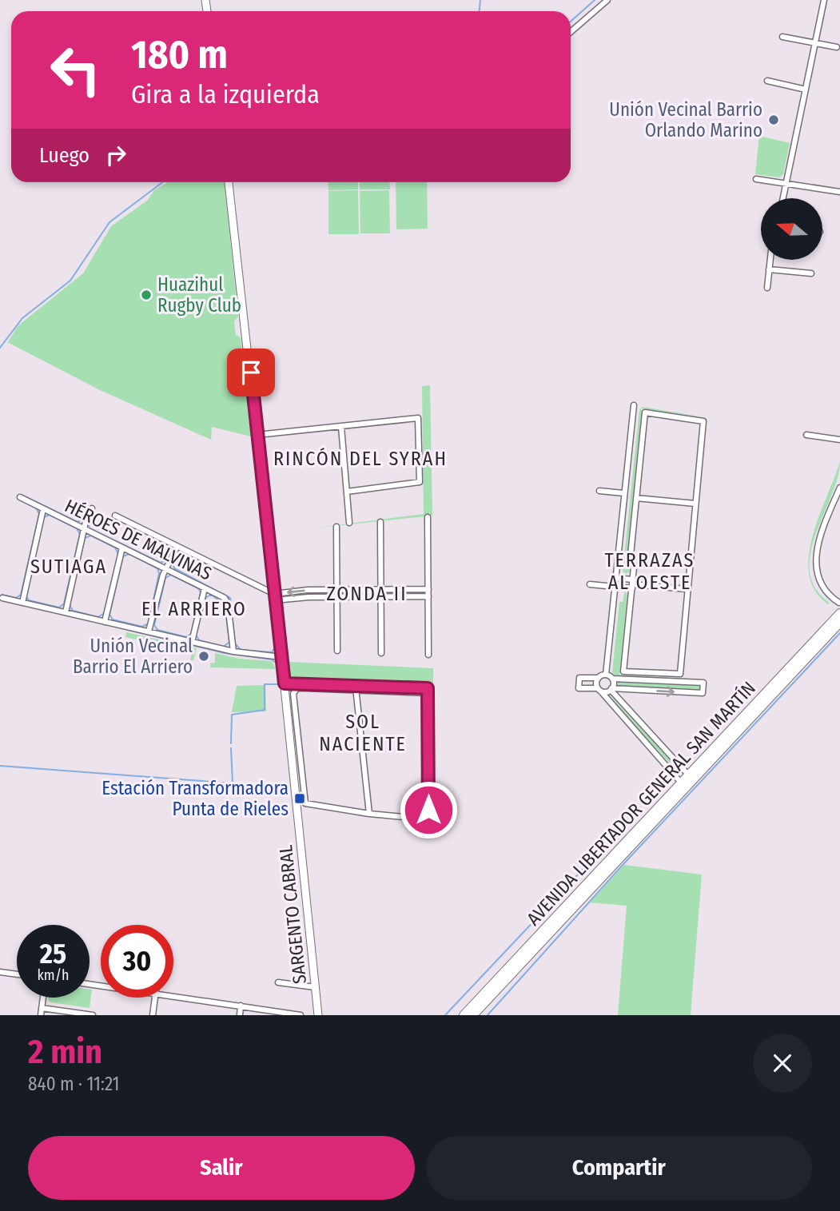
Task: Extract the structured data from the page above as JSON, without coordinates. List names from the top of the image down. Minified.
{"streets":{"main road":["AVENIDA LIBERTADOR GENERAL SAN MARTÍN","SARGENTO CABRAL"],"street":["HÉROES DE MALVINAS"]},"districts":["RINCÓN DEL SYRAH","TERRAZAS AL OESTE","SUTIAGA","ZONDA II","EL ARRIERO","SOL NACIENTE"],"places":{"other":["Unión Vecinal Barrio Orlando Marino","Huazihul Rugby Club","Unión Vecinal Barrio El Arriero"],"transit":["Estación Transformadora Punta de Rieles"]},"north":"left","page":{"turn":["180 m","Gira a la izquierda"],"then":"Luego","speed":"25 km/h","limit":"30","heading":["2 min","840 m · 11:21"],"buttons":["Salir","Compartir"]}}
